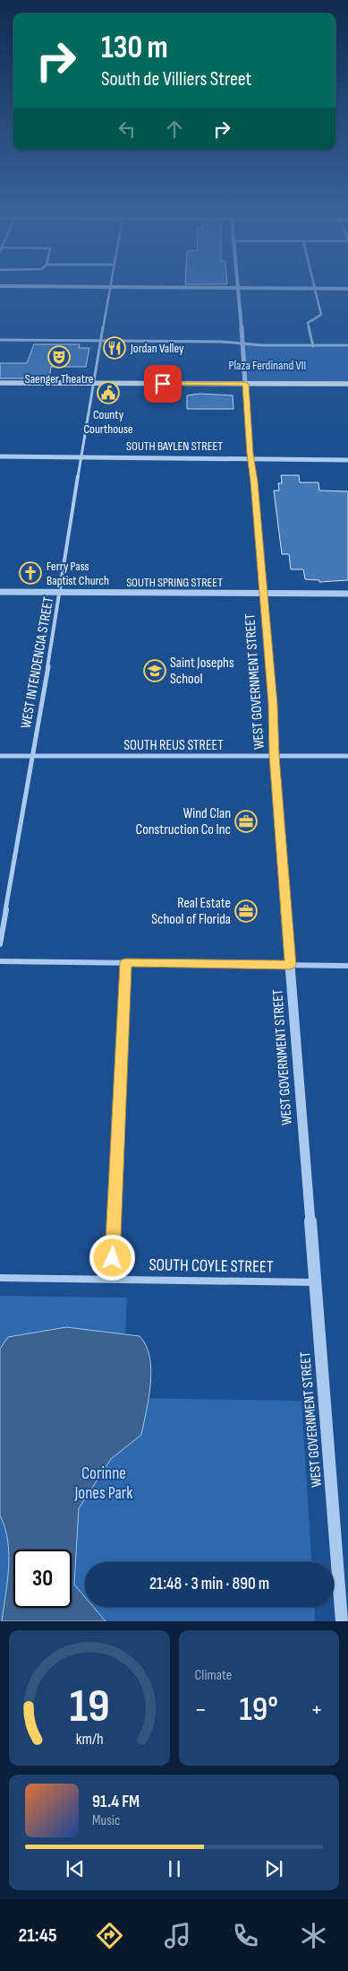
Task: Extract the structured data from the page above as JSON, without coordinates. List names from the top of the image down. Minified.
{"streets":{"street":["SOUTH BAYLEN STREET","SOUTH SPRING STREET","WEST INTENDENCIA STREET","WEST GOVERNMENT STREET","SOUTH REUS STREET","SOUTH COYLE STREET"]},"crossings":[["SOUTH BAYLEN STREET","WEST INTENDENCIA STREET"],["SOUTH BAYLEN STREET","WEST GOVERNMENT STREET"],["SOUTH SPRING STREET","WEST INTENDENCIA STREET"],["SOUTH SPRING STREET","WEST GOVERNMENT STREET"],["WEST INTENDENCIA STREET","SOUTH REUS STREET"],["WEST GOVERNMENT STREET","SOUTH REUS STREET"],["WEST GOVERNMENT STREET","SOUTH COYLE STREET"]],"parks":["Plaza Ferdinand VII","Corinne Jones Park"],"places":{"restaurant":["Jordan Valley"],"theatre":["Saenger Theatre"],"public building":["County Courthouse"],"church":["Ferry Pass Baptist Church"],"school or university":["Saint Josephs School"],"office":["Wind Clan Construction Co Inc","Real Estate School of Florida"]},"page":{"turn":["130 m","South de Villiers Street"],"limit":"30","trip":"21:48 · 3 min · 890 m","tile":"Climate","heat":["−","19°","+"],"song":["91.4 FM","Music"],"tabs":"21:45","gauge":["19","km/h"]}}
